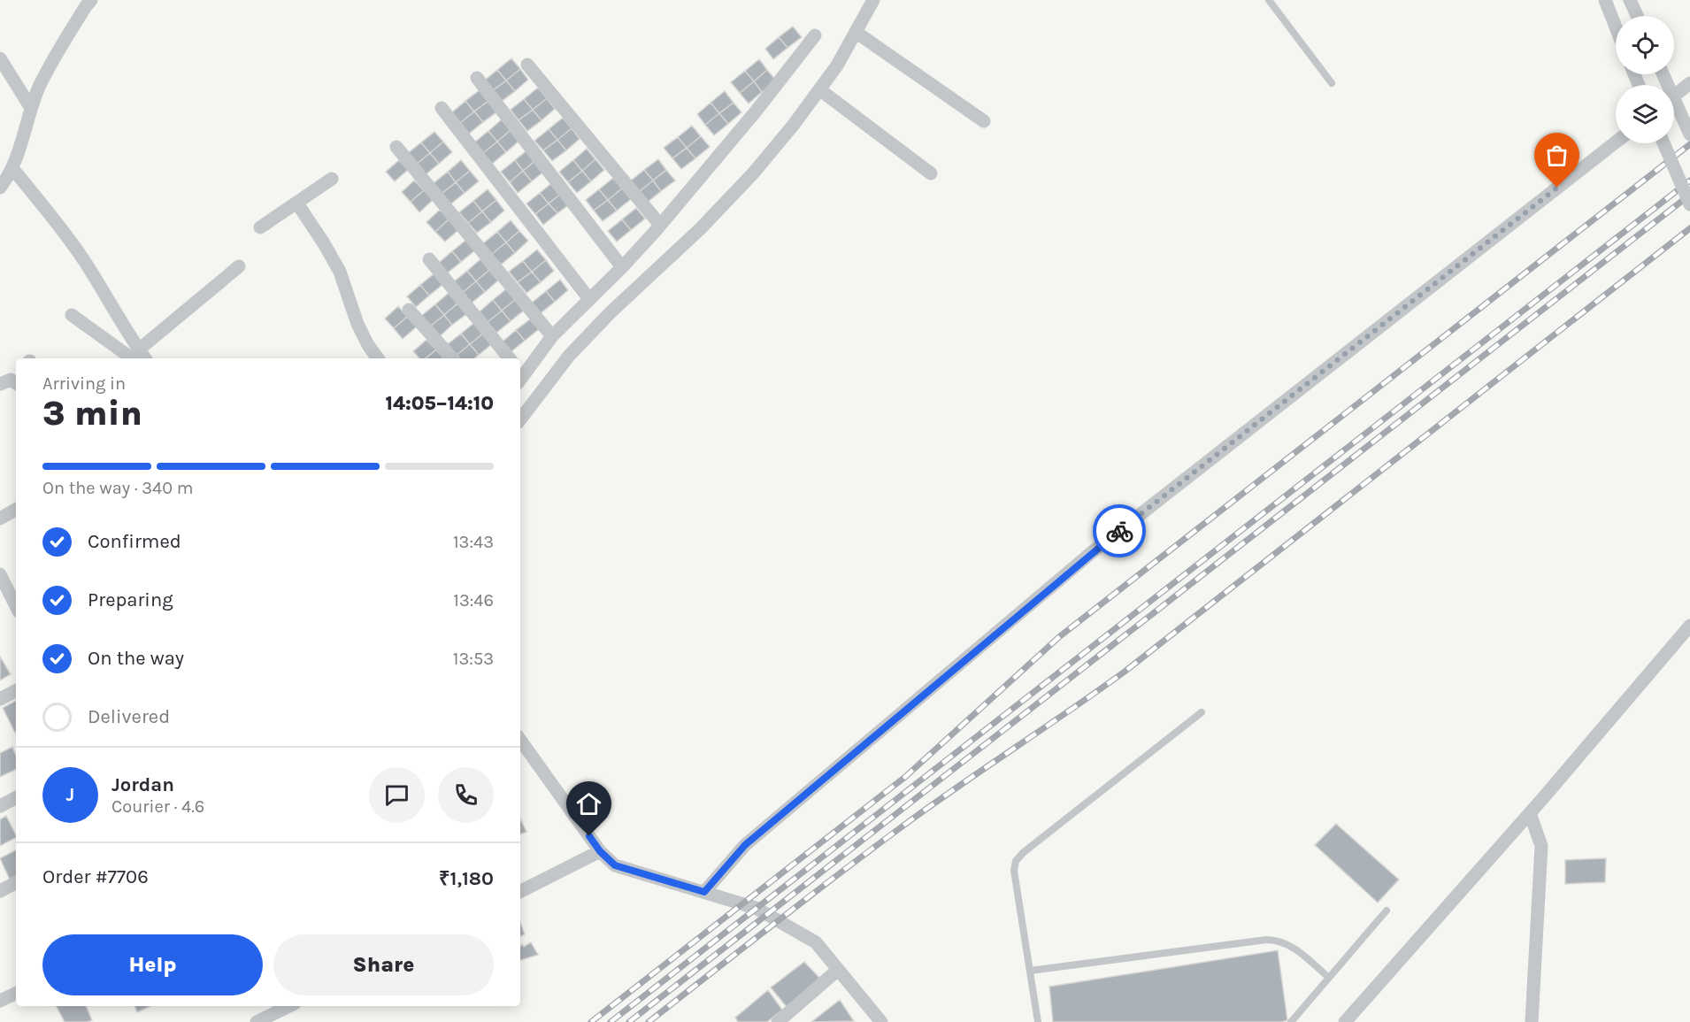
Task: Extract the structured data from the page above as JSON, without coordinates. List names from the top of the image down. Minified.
{"page":{"heading":["3 min","Arriving in","14:05–14:10"],"panel":["Jordan","Courier · 4.6","Order #7706","₹1,180"],"bar":"On the way · 340 m","list":[["Confirmed","13:43"],["Preparing","13:46"],["On the way","13:53"],"Delivered"],"round":"J","buttons":["Help","Share"]}}
